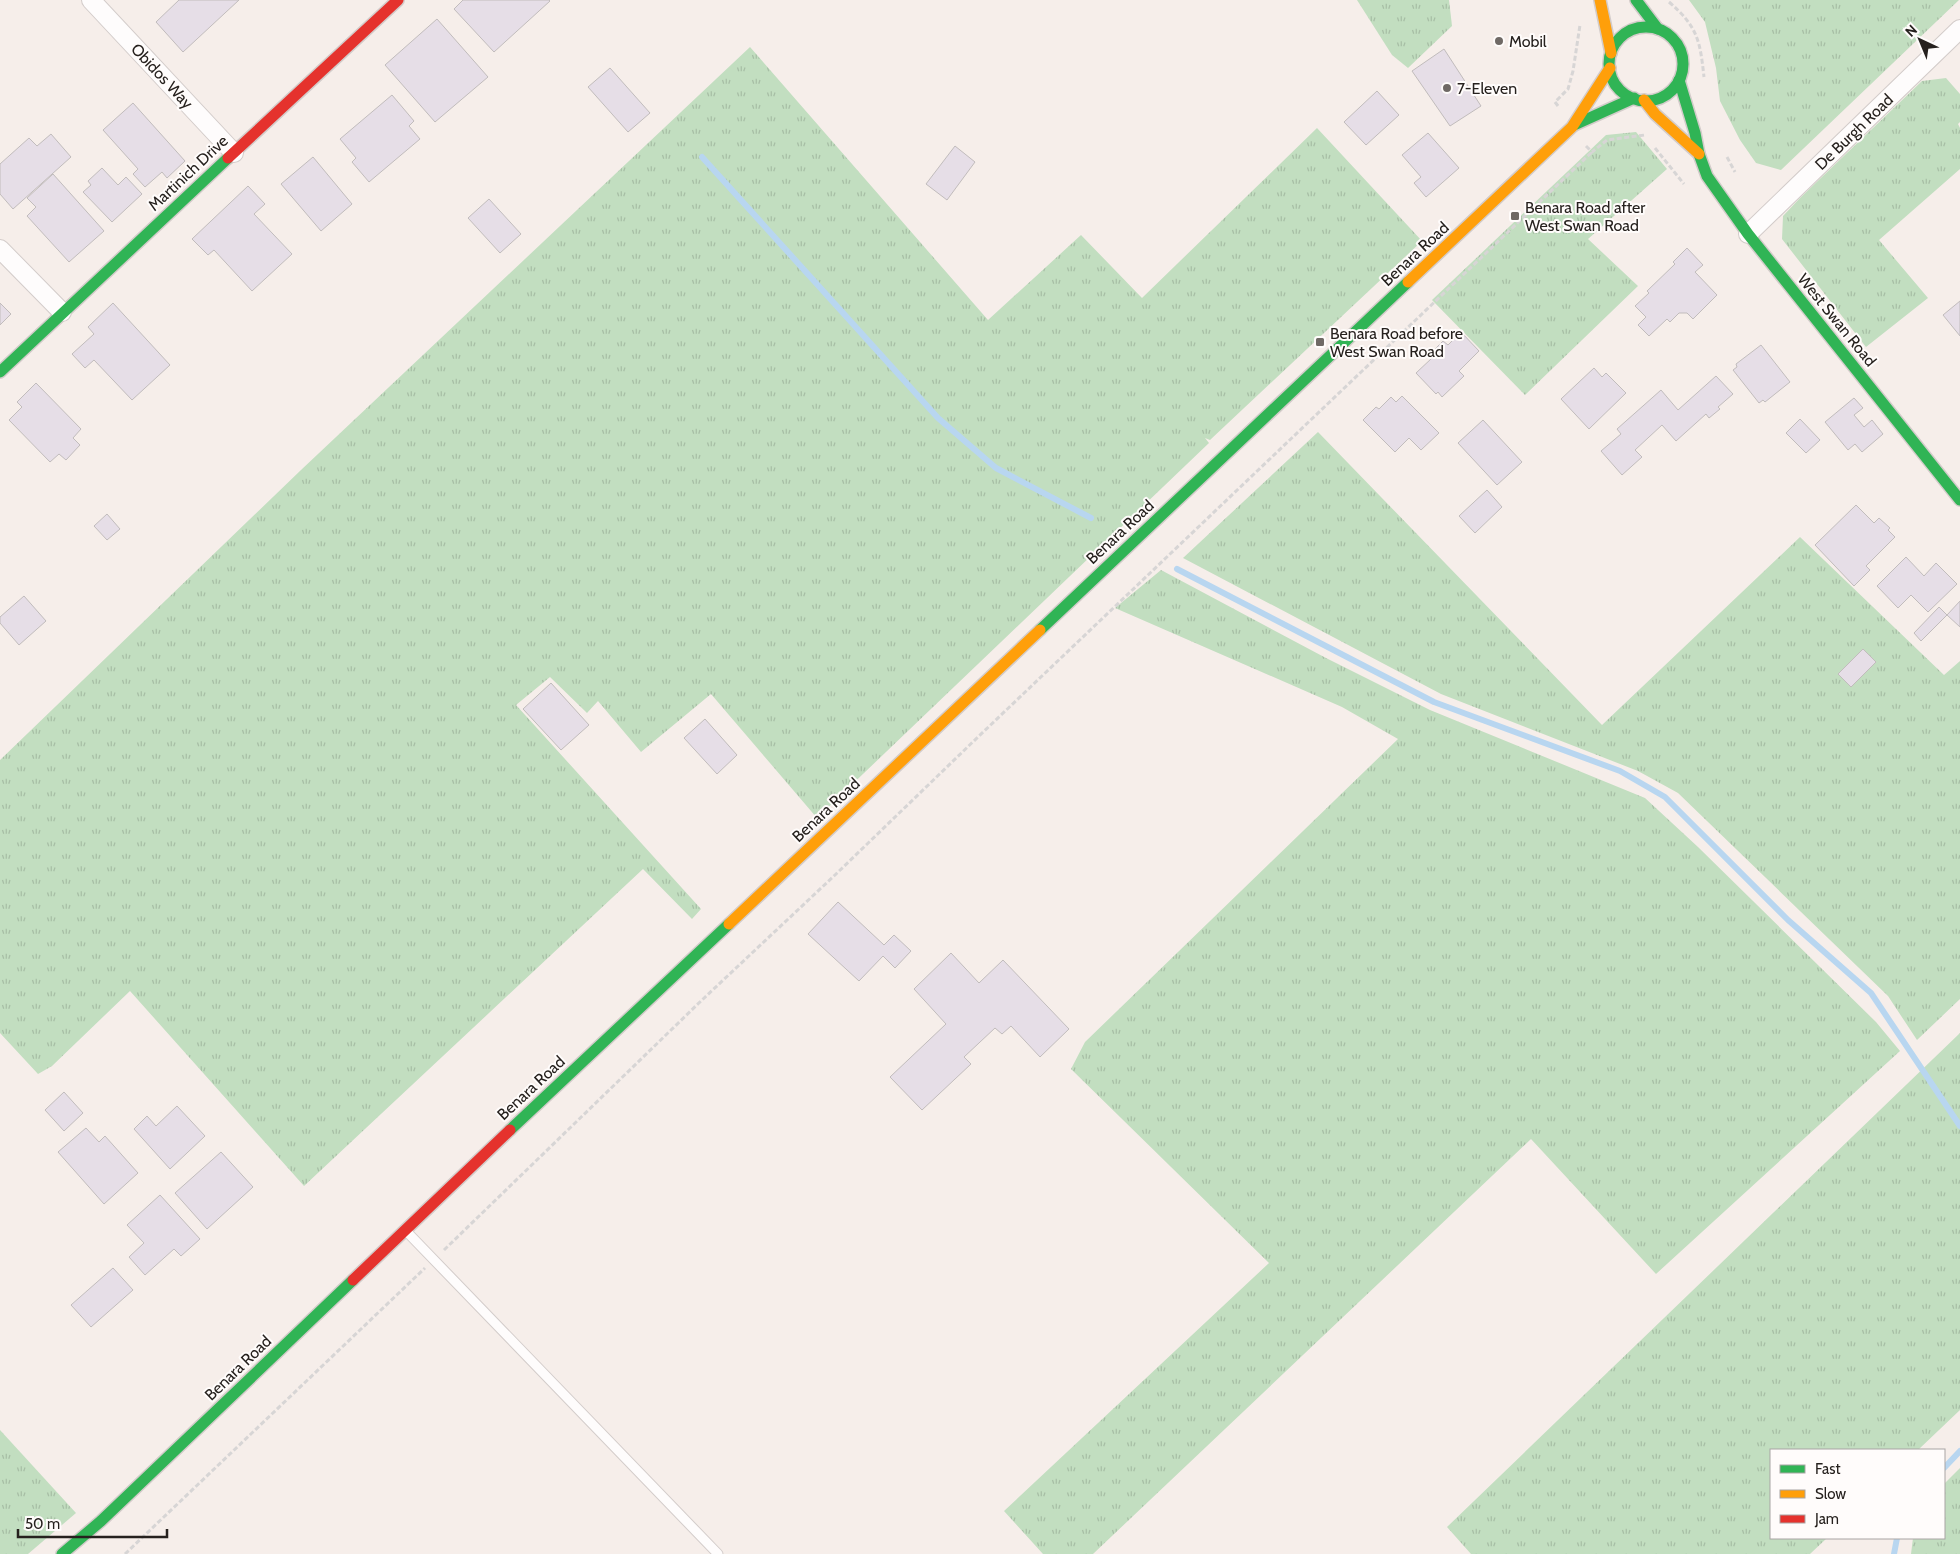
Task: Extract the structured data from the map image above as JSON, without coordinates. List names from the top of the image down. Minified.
{"streets":{"main road":["Martinich Drive","Benara Road","West Swan Road"],"street":["Obidos Way","De Burgh Road"]},"crossings":[["Obidos Way","Martinich Drive"],["De Burgh Road","West Swan Road"],["Benara Road","West Swan Road"]],"places":{"other":["Mobil","7-Eleven"],"transit":["Benara Road after West Swan Road","Benara Road before West Swan Road"]},"legend":["Fast","Slow","Jam"],"scale_bar":"50 m","north":"top left"}
